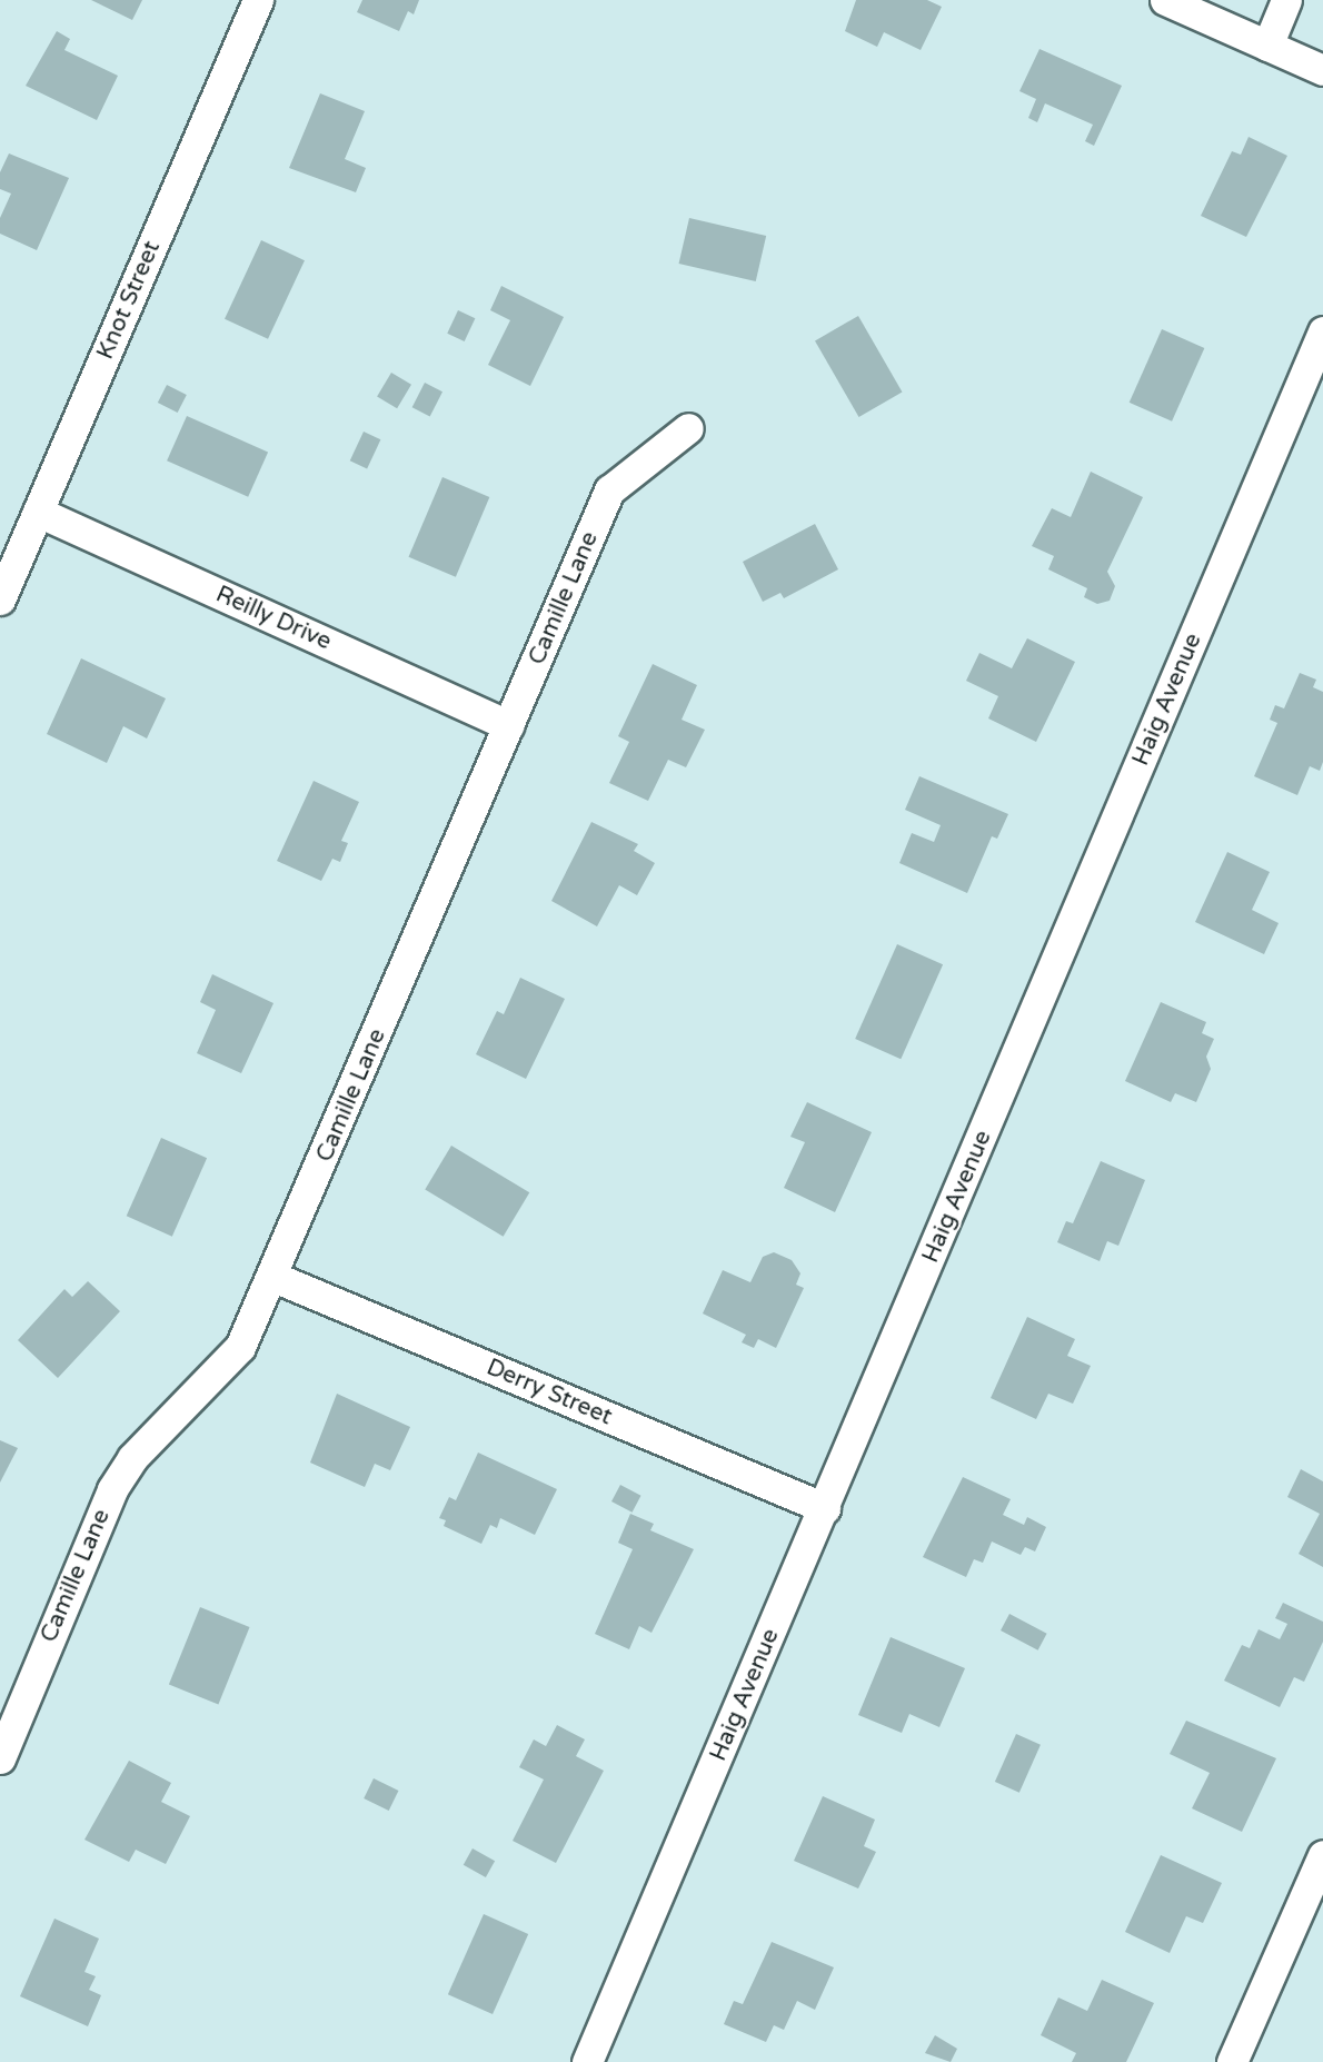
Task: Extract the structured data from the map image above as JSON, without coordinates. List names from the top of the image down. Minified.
{"streets":{"street":["Knot Street","Camille Lane","Reilly Drive","Haig Avenue","Derry Street"]},"crossings":[["Knot Street","Reilly Drive"],["Camille Lane","Reilly Drive"],["Camille Lane","Derry Street"],["Haig Avenue","Derry Street"]]}
